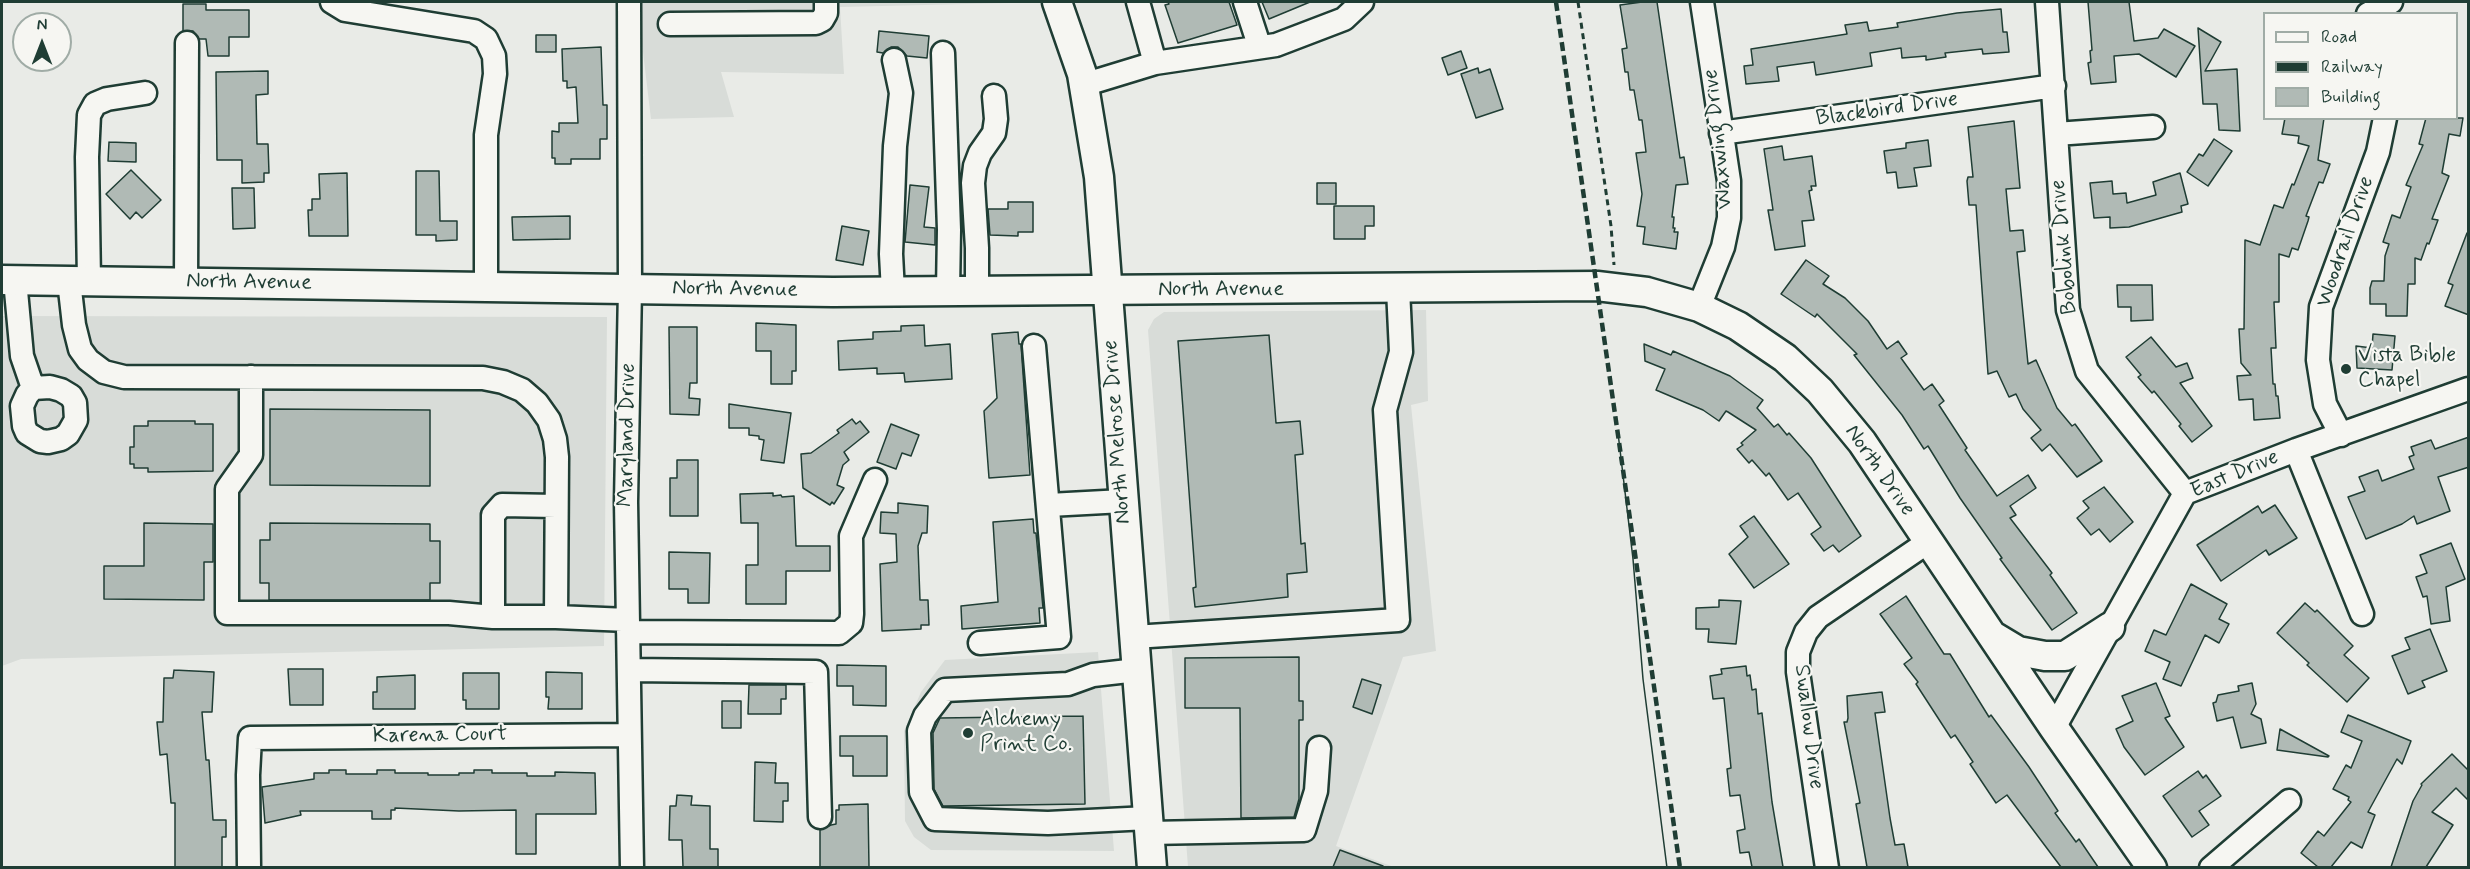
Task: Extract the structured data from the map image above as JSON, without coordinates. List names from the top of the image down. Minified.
{"streets":{"main road":["North Avenue","North Melrose Drive","North Drive"],"street":["Blackbird Drive","Waxwing Drive","Woodrail Drive","Bobolink Drive","Maryland Drive","East Drive","Swallow Drive","Karena Court"]},"crossings":[["Blackbird Drive","Waxwing Drive"],["Blackbird Drive","Bobolink Drive"],["Waxwing Drive","North Drive"],["Woodrail Drive","East Drive"],["Bobolink Drive","East Drive"],["North Avenue","North Melrose Drive"],["North Avenue","Maryland Drive"],["North Avenue","North Drive"],["Maryland Drive","Karena Court"],["North Drive","East Drive"],["North Drive","Swallow Drive"]],"places":["Vista Bible Chapel","Alchemy Print Co."],"legend":["Road","Railway","Building"],"north":"top"}
